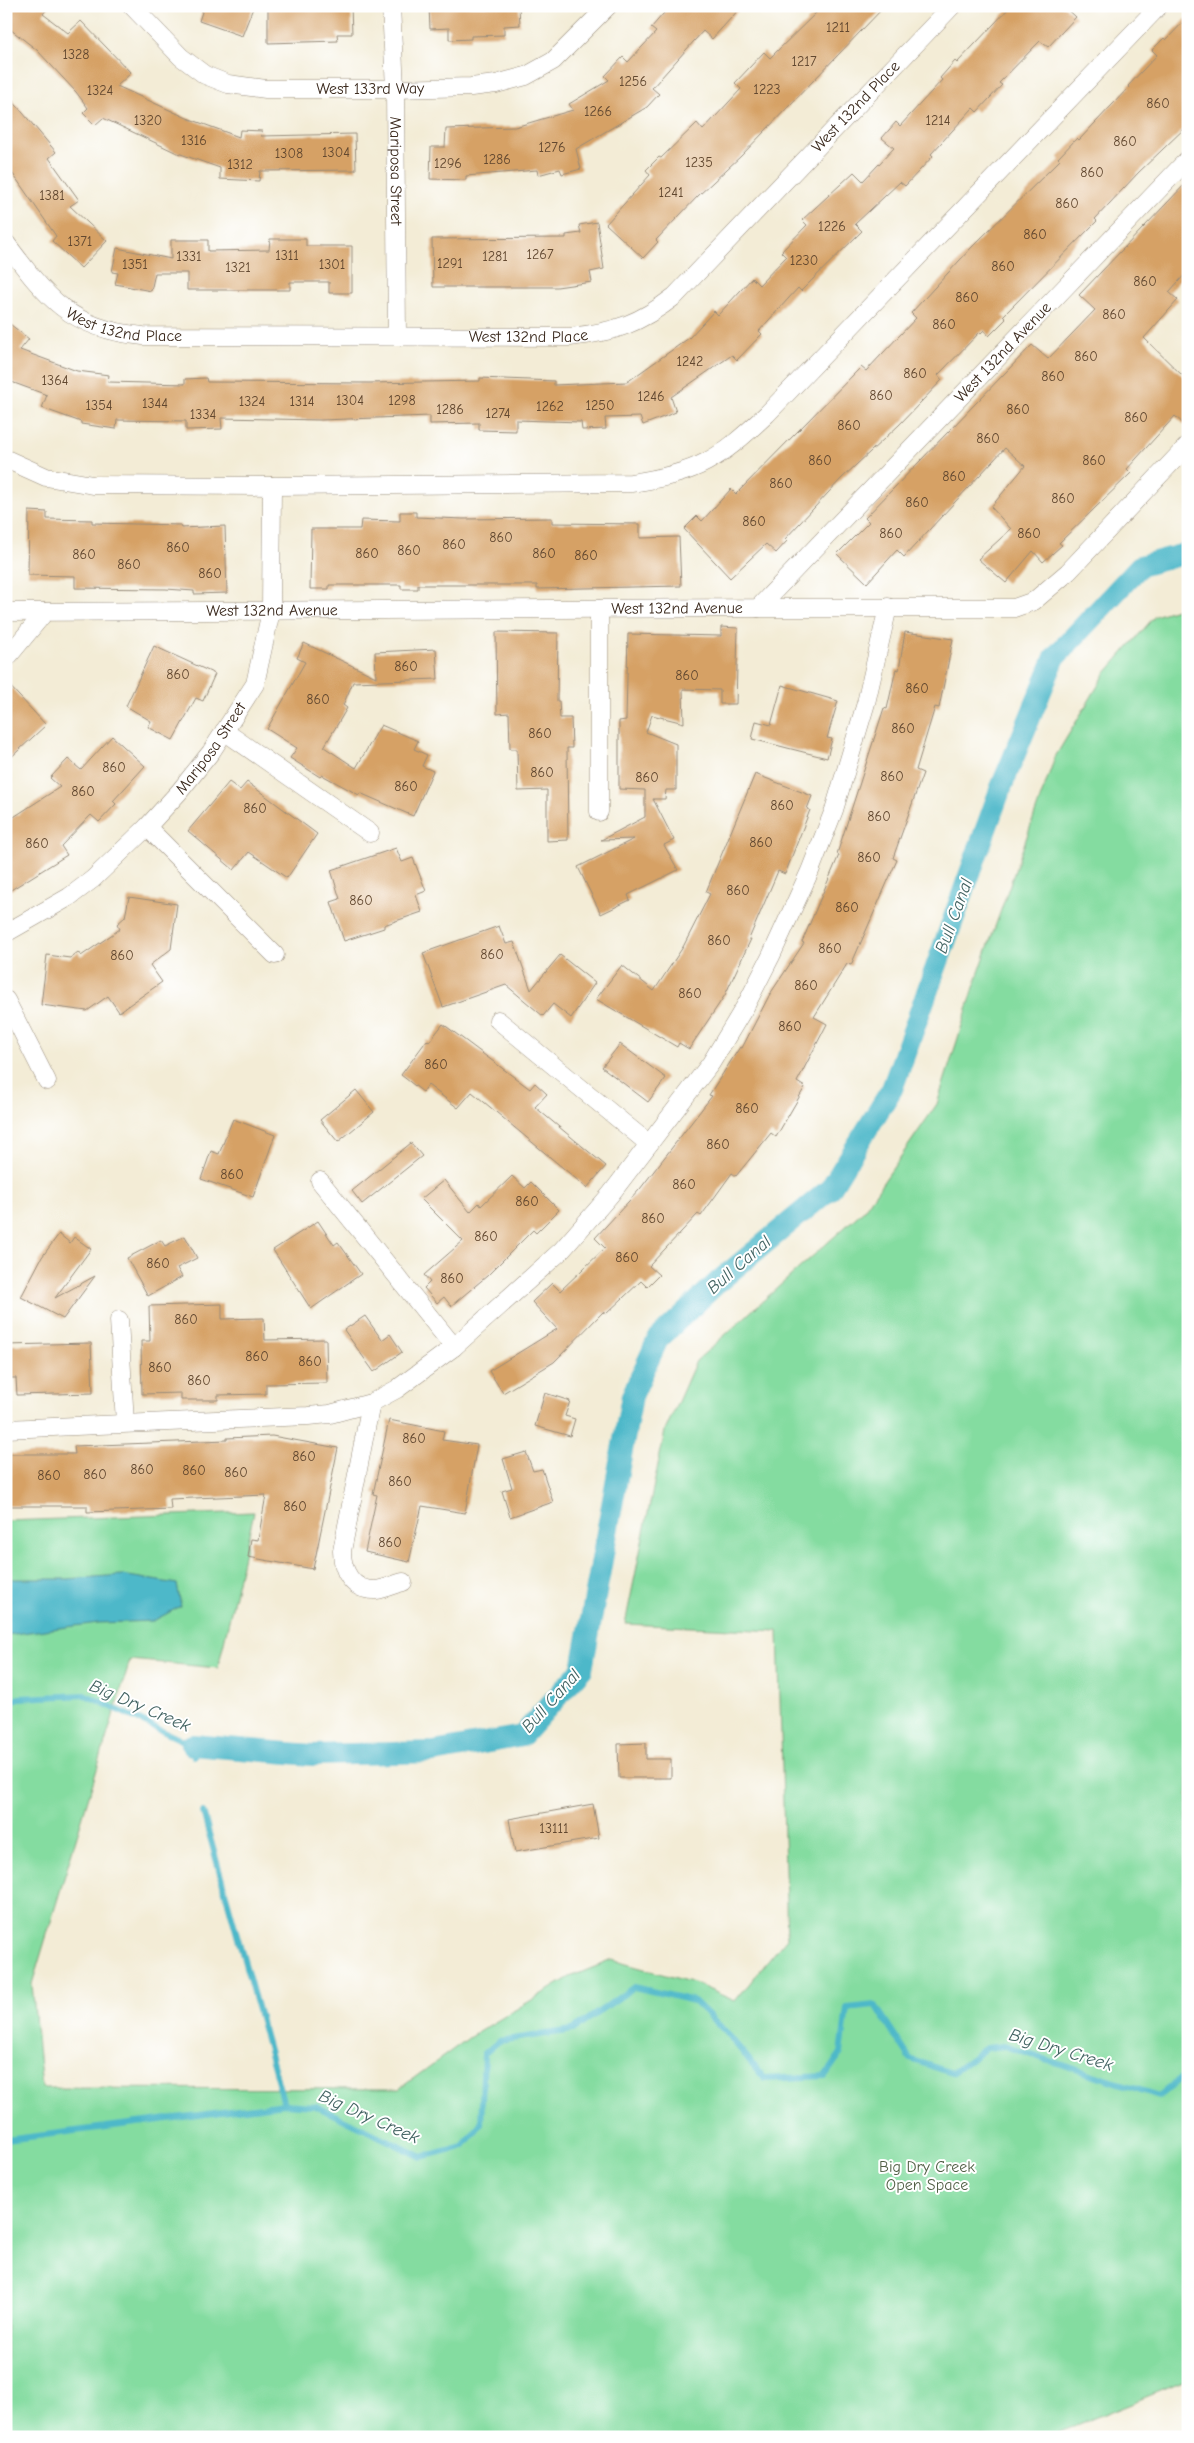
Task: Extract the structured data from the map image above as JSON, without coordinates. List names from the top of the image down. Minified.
{"streets":{"street":["West 133rd Way","West 132nd Place","Mariposa Street","West 132nd Avenue"]},"crossings":[["West 133rd Way","Mariposa Street"],["West 132nd Place","Mariposa Street"],["Mariposa Street","West 132nd Avenue"]],"water":["Bull Canal","Big Dry Creek"],"parks":["Big Dry Creek Open Space"],"house_numbers":["1211","1328","1217","1256","1223","1324","860","1266","1320","1214","1316","860","1276","1304","1308","1286","1235","1296","1312","860","1241","1381","860","1226","860","1371","1267","1311","1331","1281","1230","1291","1351","1301","860","1321","860","860","860","860","860","1242","860","860","1364","860","1246","1304","1298","1324","1314","1344","1354","1250","1262","1286","860","1274","1334","860","860","860","860","860","860","860","860","860","860","860","860","860","860","860","860","860","860","860","860","860","860","860","860","860","860","860","860","860","860","860","860","860","860","860","860","860","860","860","860","860","860","860","860","860","860","860","860","860","860","860","860","860","860","860","860","860","860","860","860","860","860","860","860","860","860","860","860","860","860","860","860","860","860","860","860","860","13111"]}
